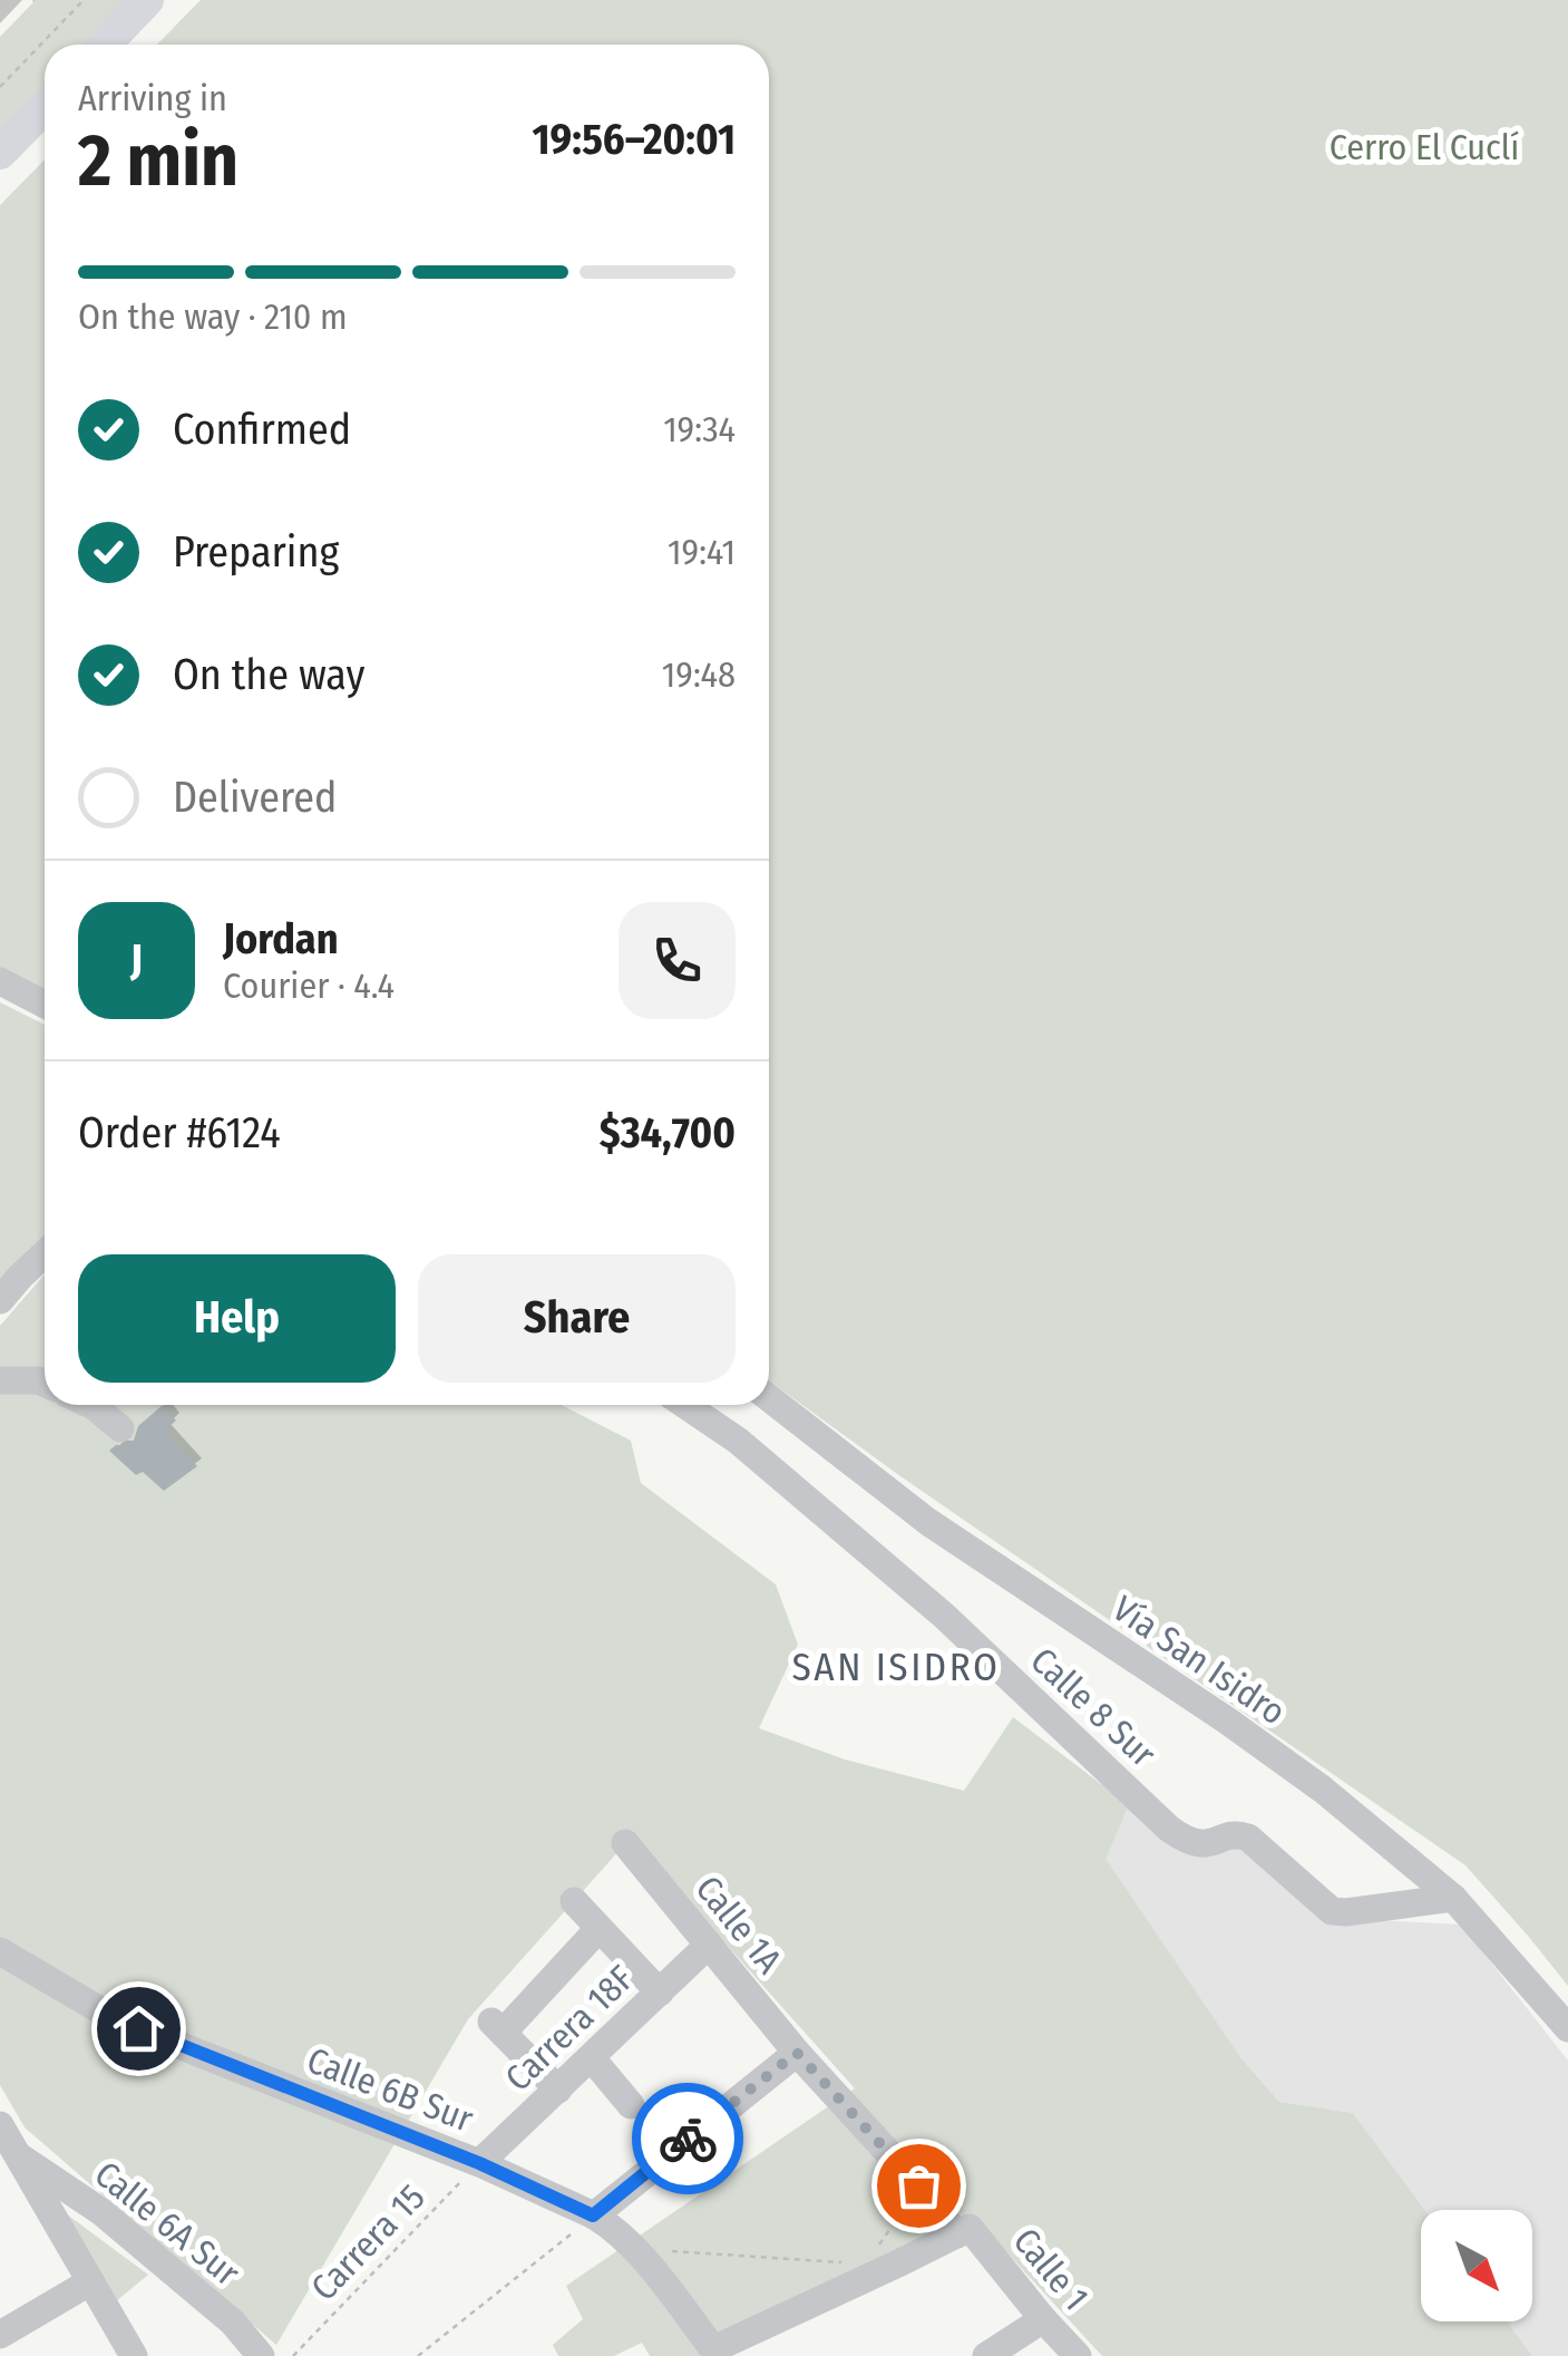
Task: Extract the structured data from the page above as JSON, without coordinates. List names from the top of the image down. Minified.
{"streets":{"street":["Vía San Isidro","Calle 8 Sur","Calle 1A","Carrera 18F","Calle 6B Sur","Calle 6A Sur","Calle 1"],"path":["Carrera 15"]},"crossings":[["Vía San Isidro","Calle 8 Sur"],["Calle 1A","Carrera 18F"],["Calle 1A","Calle 1"],["Carrera 18F","Calle 6B Sur"],["Carrera 18F","Carrera 15"],["Calle 6B Sur","Carrera 15"],["Calle 6B Sur","Calle 1"]],"districts":["SAN ISIDRO"],"parks":["Cerro El Cuclí"],"north":"bottom right","page":{"heading":["2 min","Arriving in","19:56–20:01"],"panel":["Jordan","Courier · 4.4","Order #6124","$34,700"],"bar":"On the way · 210 m","list":[["Confirmed","19:34"],["Preparing","19:41"],["On the way","19:48"],"Delivered"],"round":"J","buttons":["Help","Share"]}}
